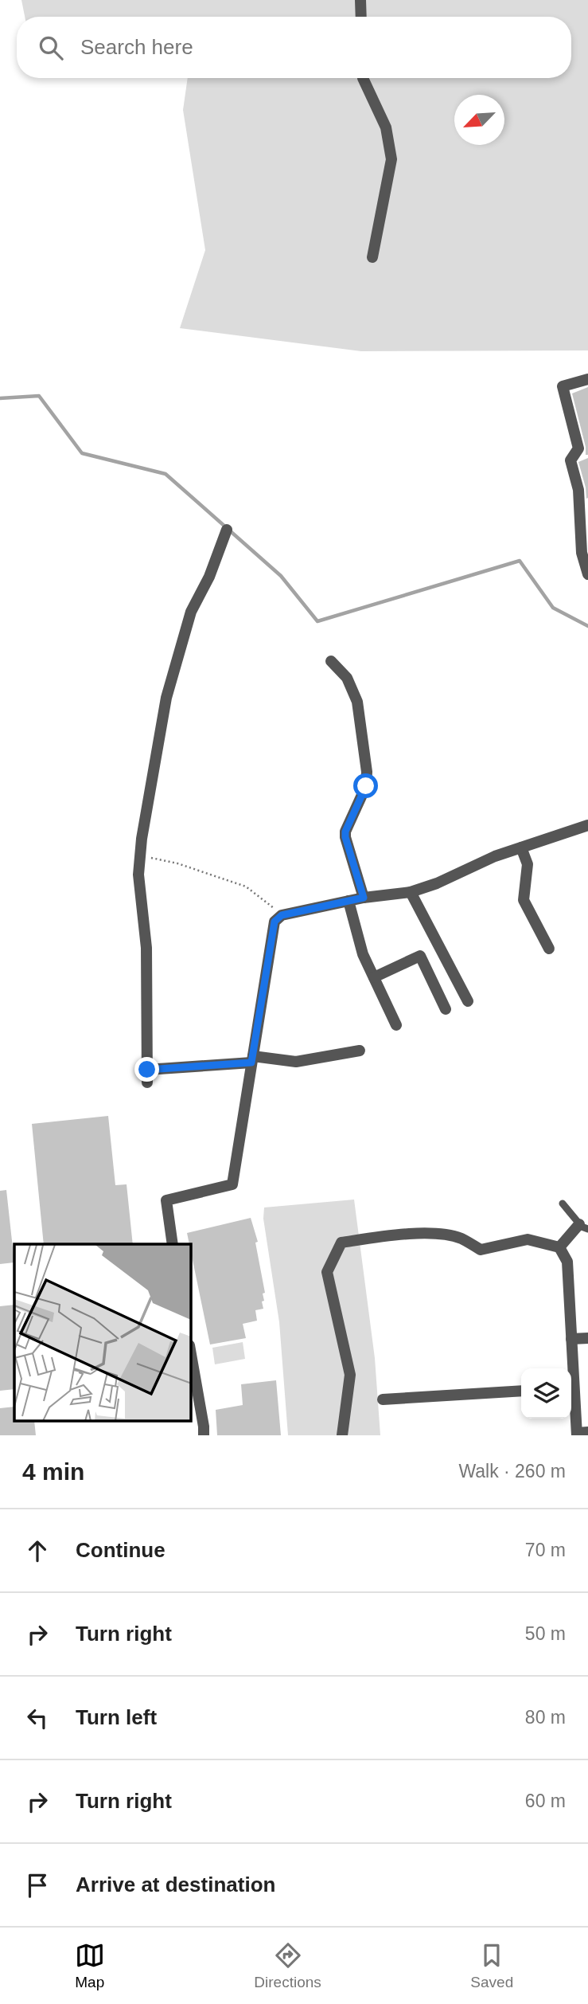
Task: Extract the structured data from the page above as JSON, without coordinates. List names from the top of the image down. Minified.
{"north":"bottom left","page":{"search":"Search here","heading":["4 min","Walk · 260 m"],"list":[["Continue","70 m"],["Turn right","50 m"],["Turn left","80 m"],["Turn right","60 m"],"Arrive at destination"],"nav":["Map","Directions","Saved"]}}
